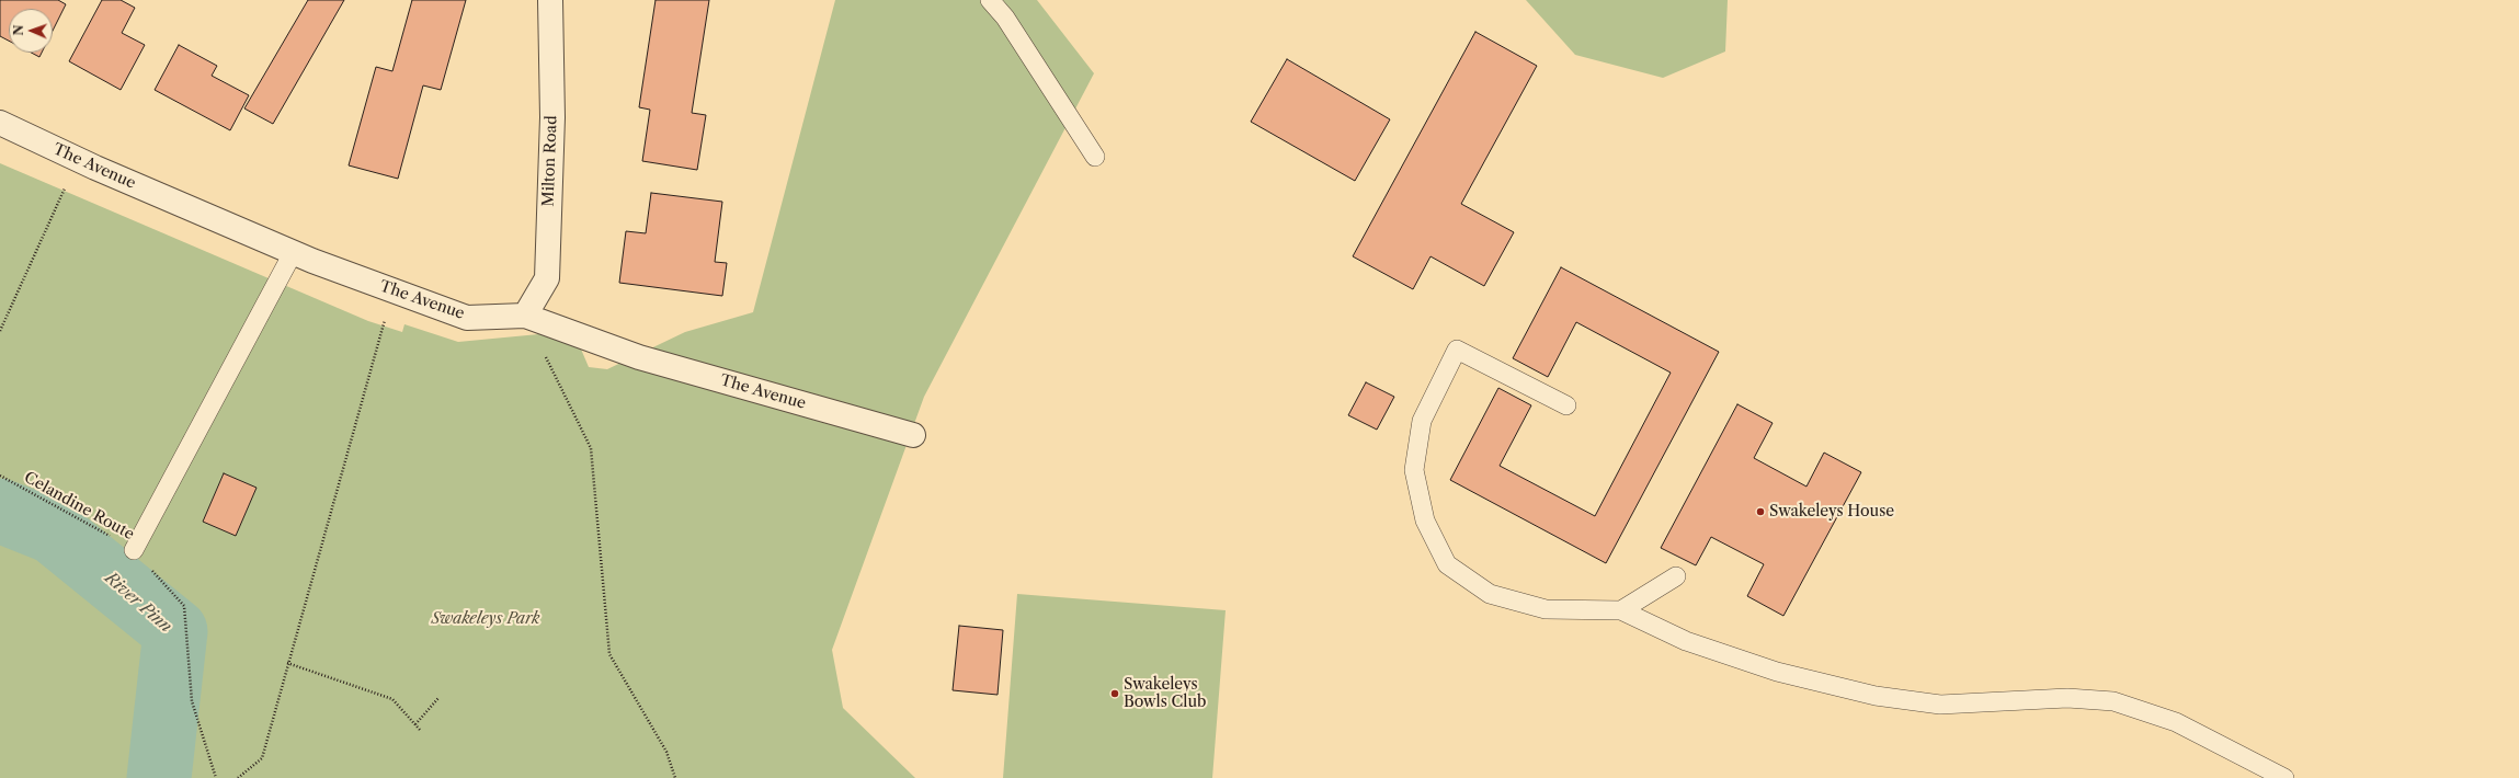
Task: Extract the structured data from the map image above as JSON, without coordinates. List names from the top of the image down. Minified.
{"streets":{"street":["Milton Road","The Avenue"],"path":["Celandine Route"]},"crossings":[["Milton Road","The Avenue"]],"water":["River Pinn"],"parks":["Swakeleys Park"],"places":["Swakeleys House","Swakeleys Bowls Club"],"north":"left"}
